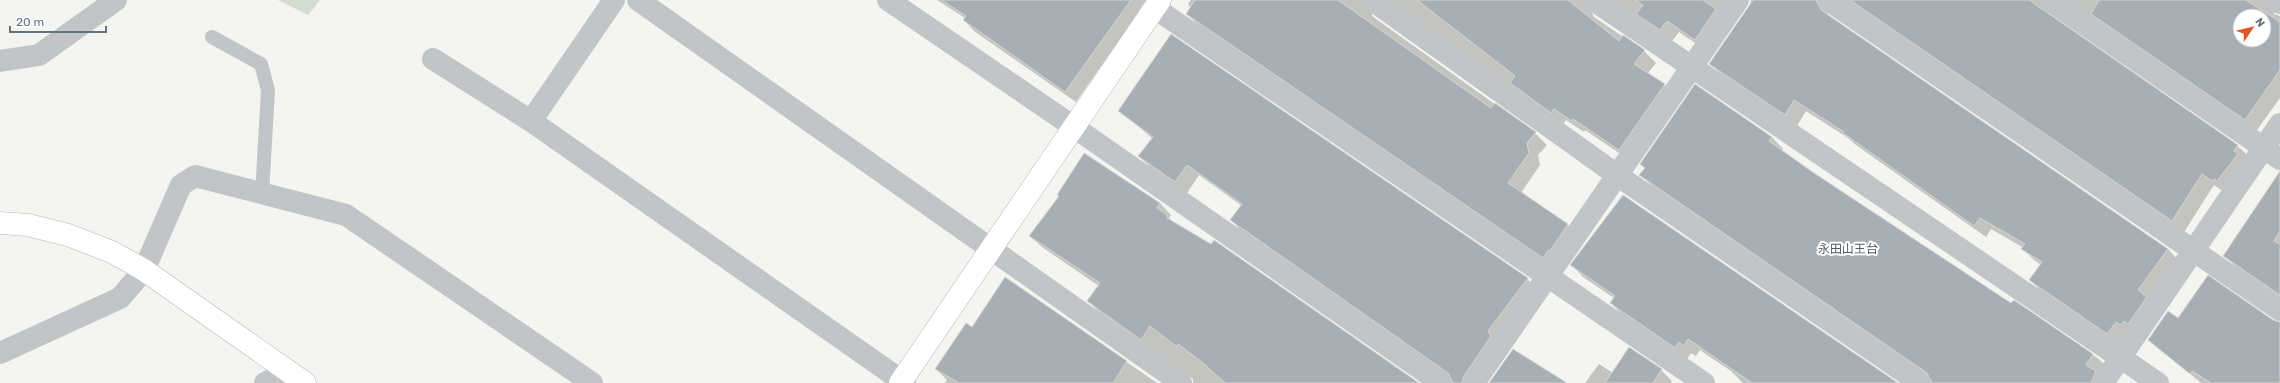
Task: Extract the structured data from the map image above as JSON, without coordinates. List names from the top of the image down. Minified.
{"districts":["永田山王台"],"scale_bar":"20 m","north":"top right"}
